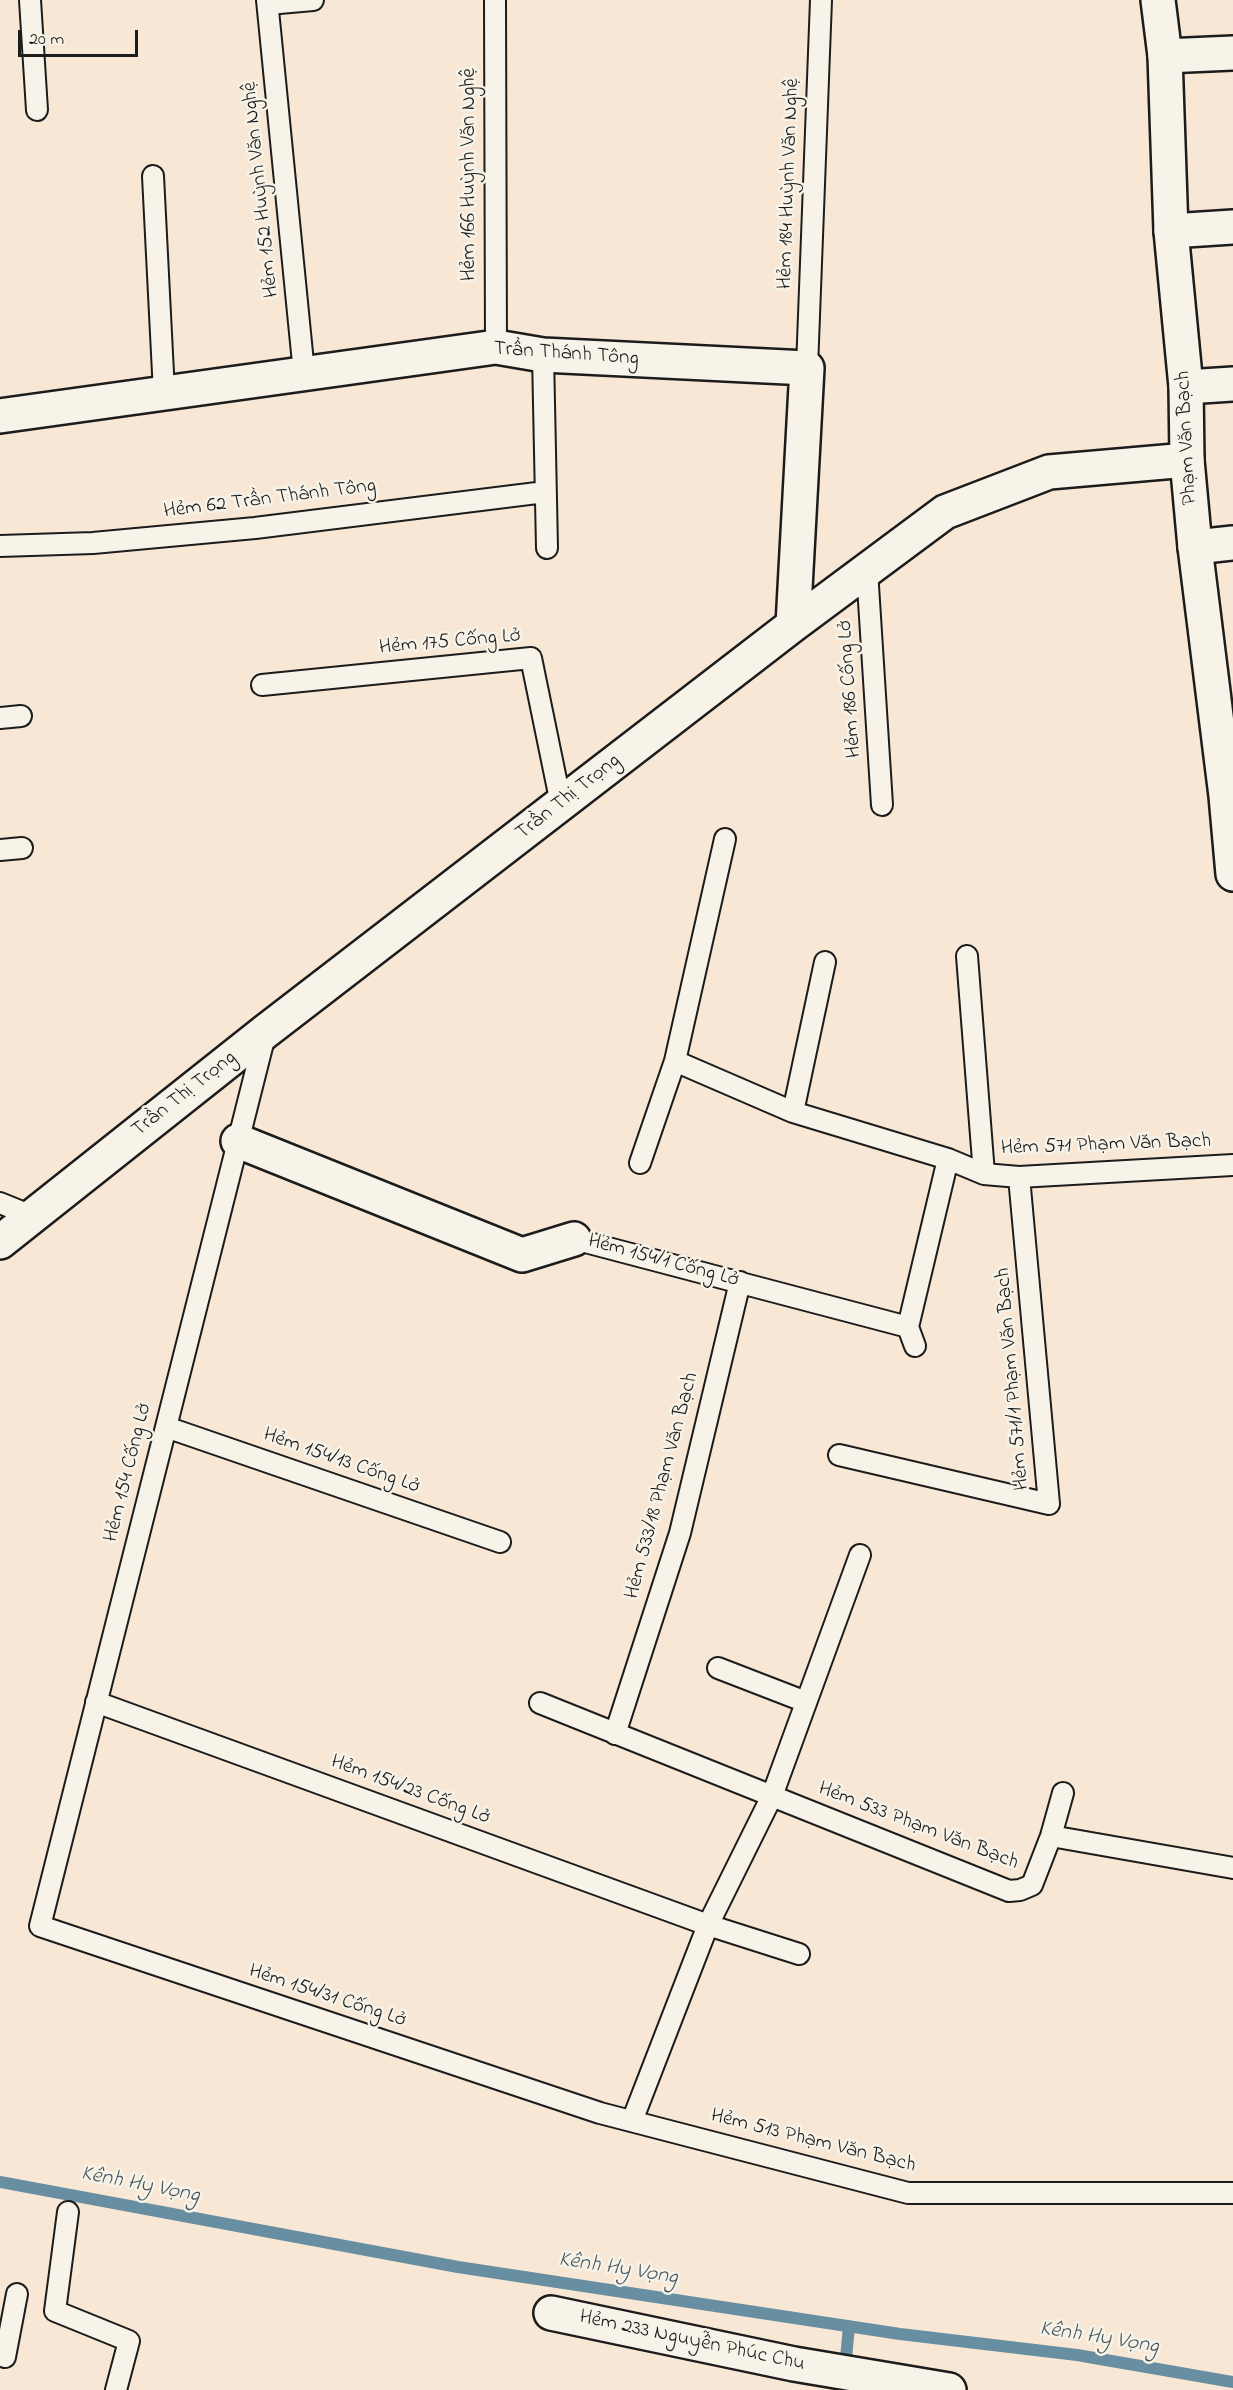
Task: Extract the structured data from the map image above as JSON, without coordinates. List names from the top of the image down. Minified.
{"streets":{"street":["Trần Thánh Tông","Phạm Văn Bạch","Trần Thị Trọng","Hẻm 154/1 Cống Lở","Hẻm 233 Nguyễn Phúc Chu"],"lane":["Hẻm 166 Huỳnh Văn Nghệ","Hẻm 184 Huỳnh Văn Nghệ","Hẻm 152 Huỳnh Văn Nghệ","Hẻm 62 Trần Thánh Tông","Hẻm 175 Cống Lở","Hẻm 186 Cống Lở","Hẻm 571 Phạm Văn Bạch","Hẻm 571/1 Phạm Văn Bạch","Hẻm 154/13 Cống Lở","Hẻm 154 Cống Lở","Hẻm 533/18 Phạm Văn Bạch","Hẻm 154/23 Cống Lở","Hẻm 533 Phạm Văn Bạch","Hẻm 154/31 Cống Lở","Hẻm 513 Phạm Văn Bạch"]},"crossings":[["Hẻm 166 Huỳnh Văn Nghệ","Trần Thánh Tông"],["Hẻm 184 Huỳnh Văn Nghệ","Trần Thánh Tông"],["Hẻm 152 Huỳnh Văn Nghệ","Trần Thánh Tông"],["Phạm Văn Bạch","Trần Thị Trọng"],["Hẻm 175 Cống Lở","Trần Thị Trọng"],["Hẻm 186 Cống Lở","Trần Thị Trọng"],["Trần Thị Trọng","Hẻm 154 Cống Lở"],["Hẻm 571 Phạm Văn Bạch","Hẻm 571/1 Phạm Văn Bạch"],["Hẻm 154/1 Cống Lở","Hẻm 154 Cống Lở"],["Hẻm 154/1 Cống Lở","Hẻm 533/18 Phạm Văn Bạch"],["Hẻm 154/13 Cống Lở","Hẻm 154 Cống Lở"],["Hẻm 154 Cống Lở","Hẻm 154/23 Cống Lở"],["Hẻm 154 Cống Lở","Hẻm 154/31 Cống Lở"],["Hẻm 533/18 Phạm Văn Bạch","Hẻm 533 Phạm Văn Bạch"],["Hẻm 154/31 Cống Lở","Hẻm 513 Phạm Văn Bạch"]],"water":["Kênh Hy Vọng"],"scale_bar":"20 m"}
